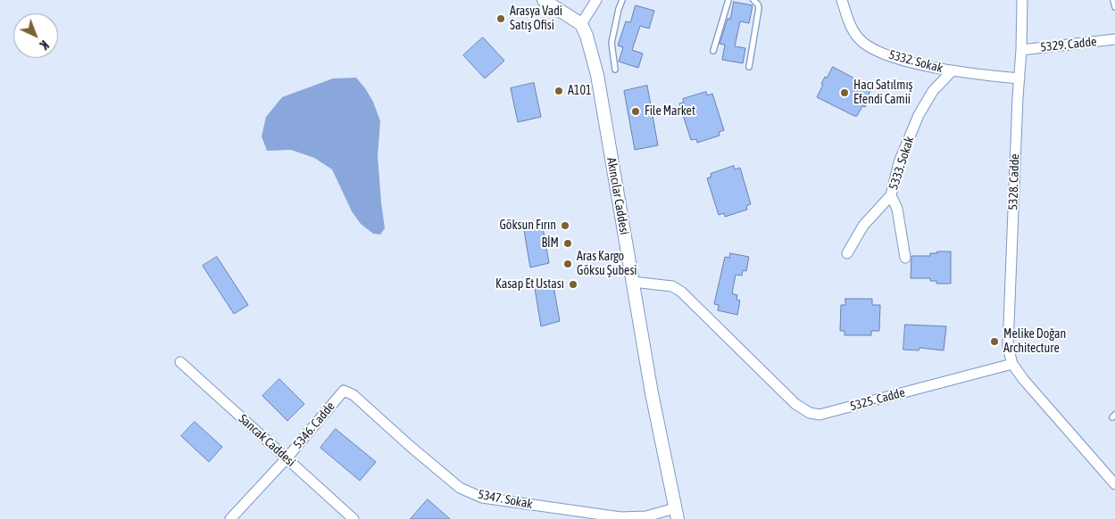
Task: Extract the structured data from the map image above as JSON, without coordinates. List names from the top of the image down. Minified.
{"streets":{"street":["5329. Cadde","5332. Sokak","5333. Sokak","5328. Cadde","Akıncılar Caddesi","5325. Cadde","5346. Cadde","Sancak Caddesi","5347. Sokak"]},"crossings":[["5329. Cadde","5328. Cadde"],["5332. Sokak","5333. Sokak"],["5332. Sokak","5328. Cadde"],["5328. Cadde","5325. Cadde"],["Akıncılar Caddesi","5325. Cadde"],["Akıncılar Caddesi","5347. Sokak"],["5346. Cadde","Sancak Caddesi"],["5346. Cadde","5347. Sokak"]],"places":["Arasya Vadi Satış Ofisi","A101","Hacı Satılmış Efendi Camii","File Market","Göksun Fırın","BİM","Aras Kargo Göksu Şubesi","Kasap Et Ustası","Melike Doğan Architecture"],"north":"bottom right"}
